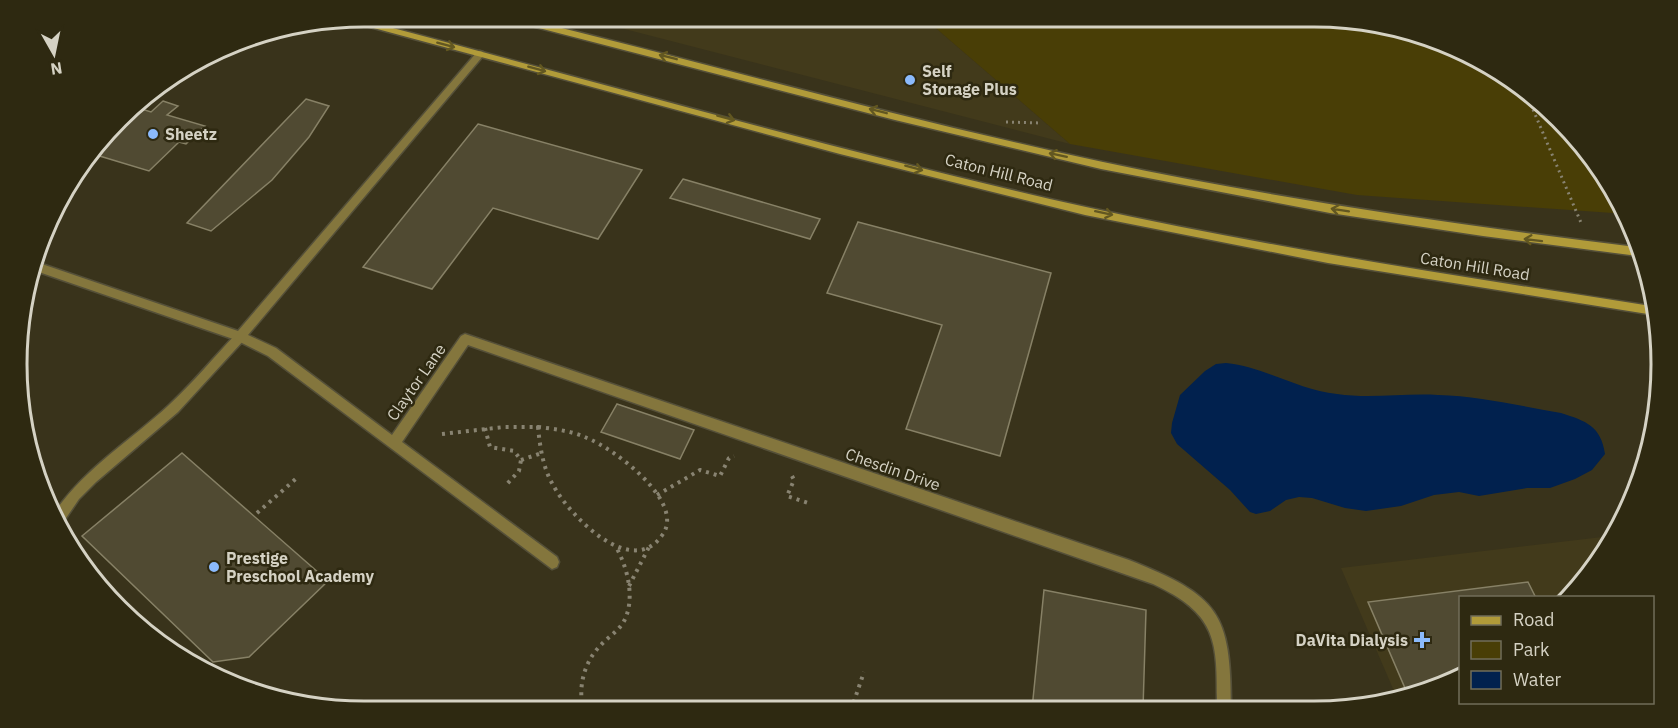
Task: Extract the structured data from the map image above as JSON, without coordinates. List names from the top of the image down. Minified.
{"streets":{"main road":["Caton Hill Road"],"street":["Claytor Lane","Chesdin Drive"]},"crossings":[["Claytor Lane","Chesdin Drive"]],"places":{"other":["Self Storage Plus","Sheetz","Prestige Preschool Academy"],"health":["DaVita Dialysis"]},"legend":["Road","Park","Water"],"north":"bottom"}
